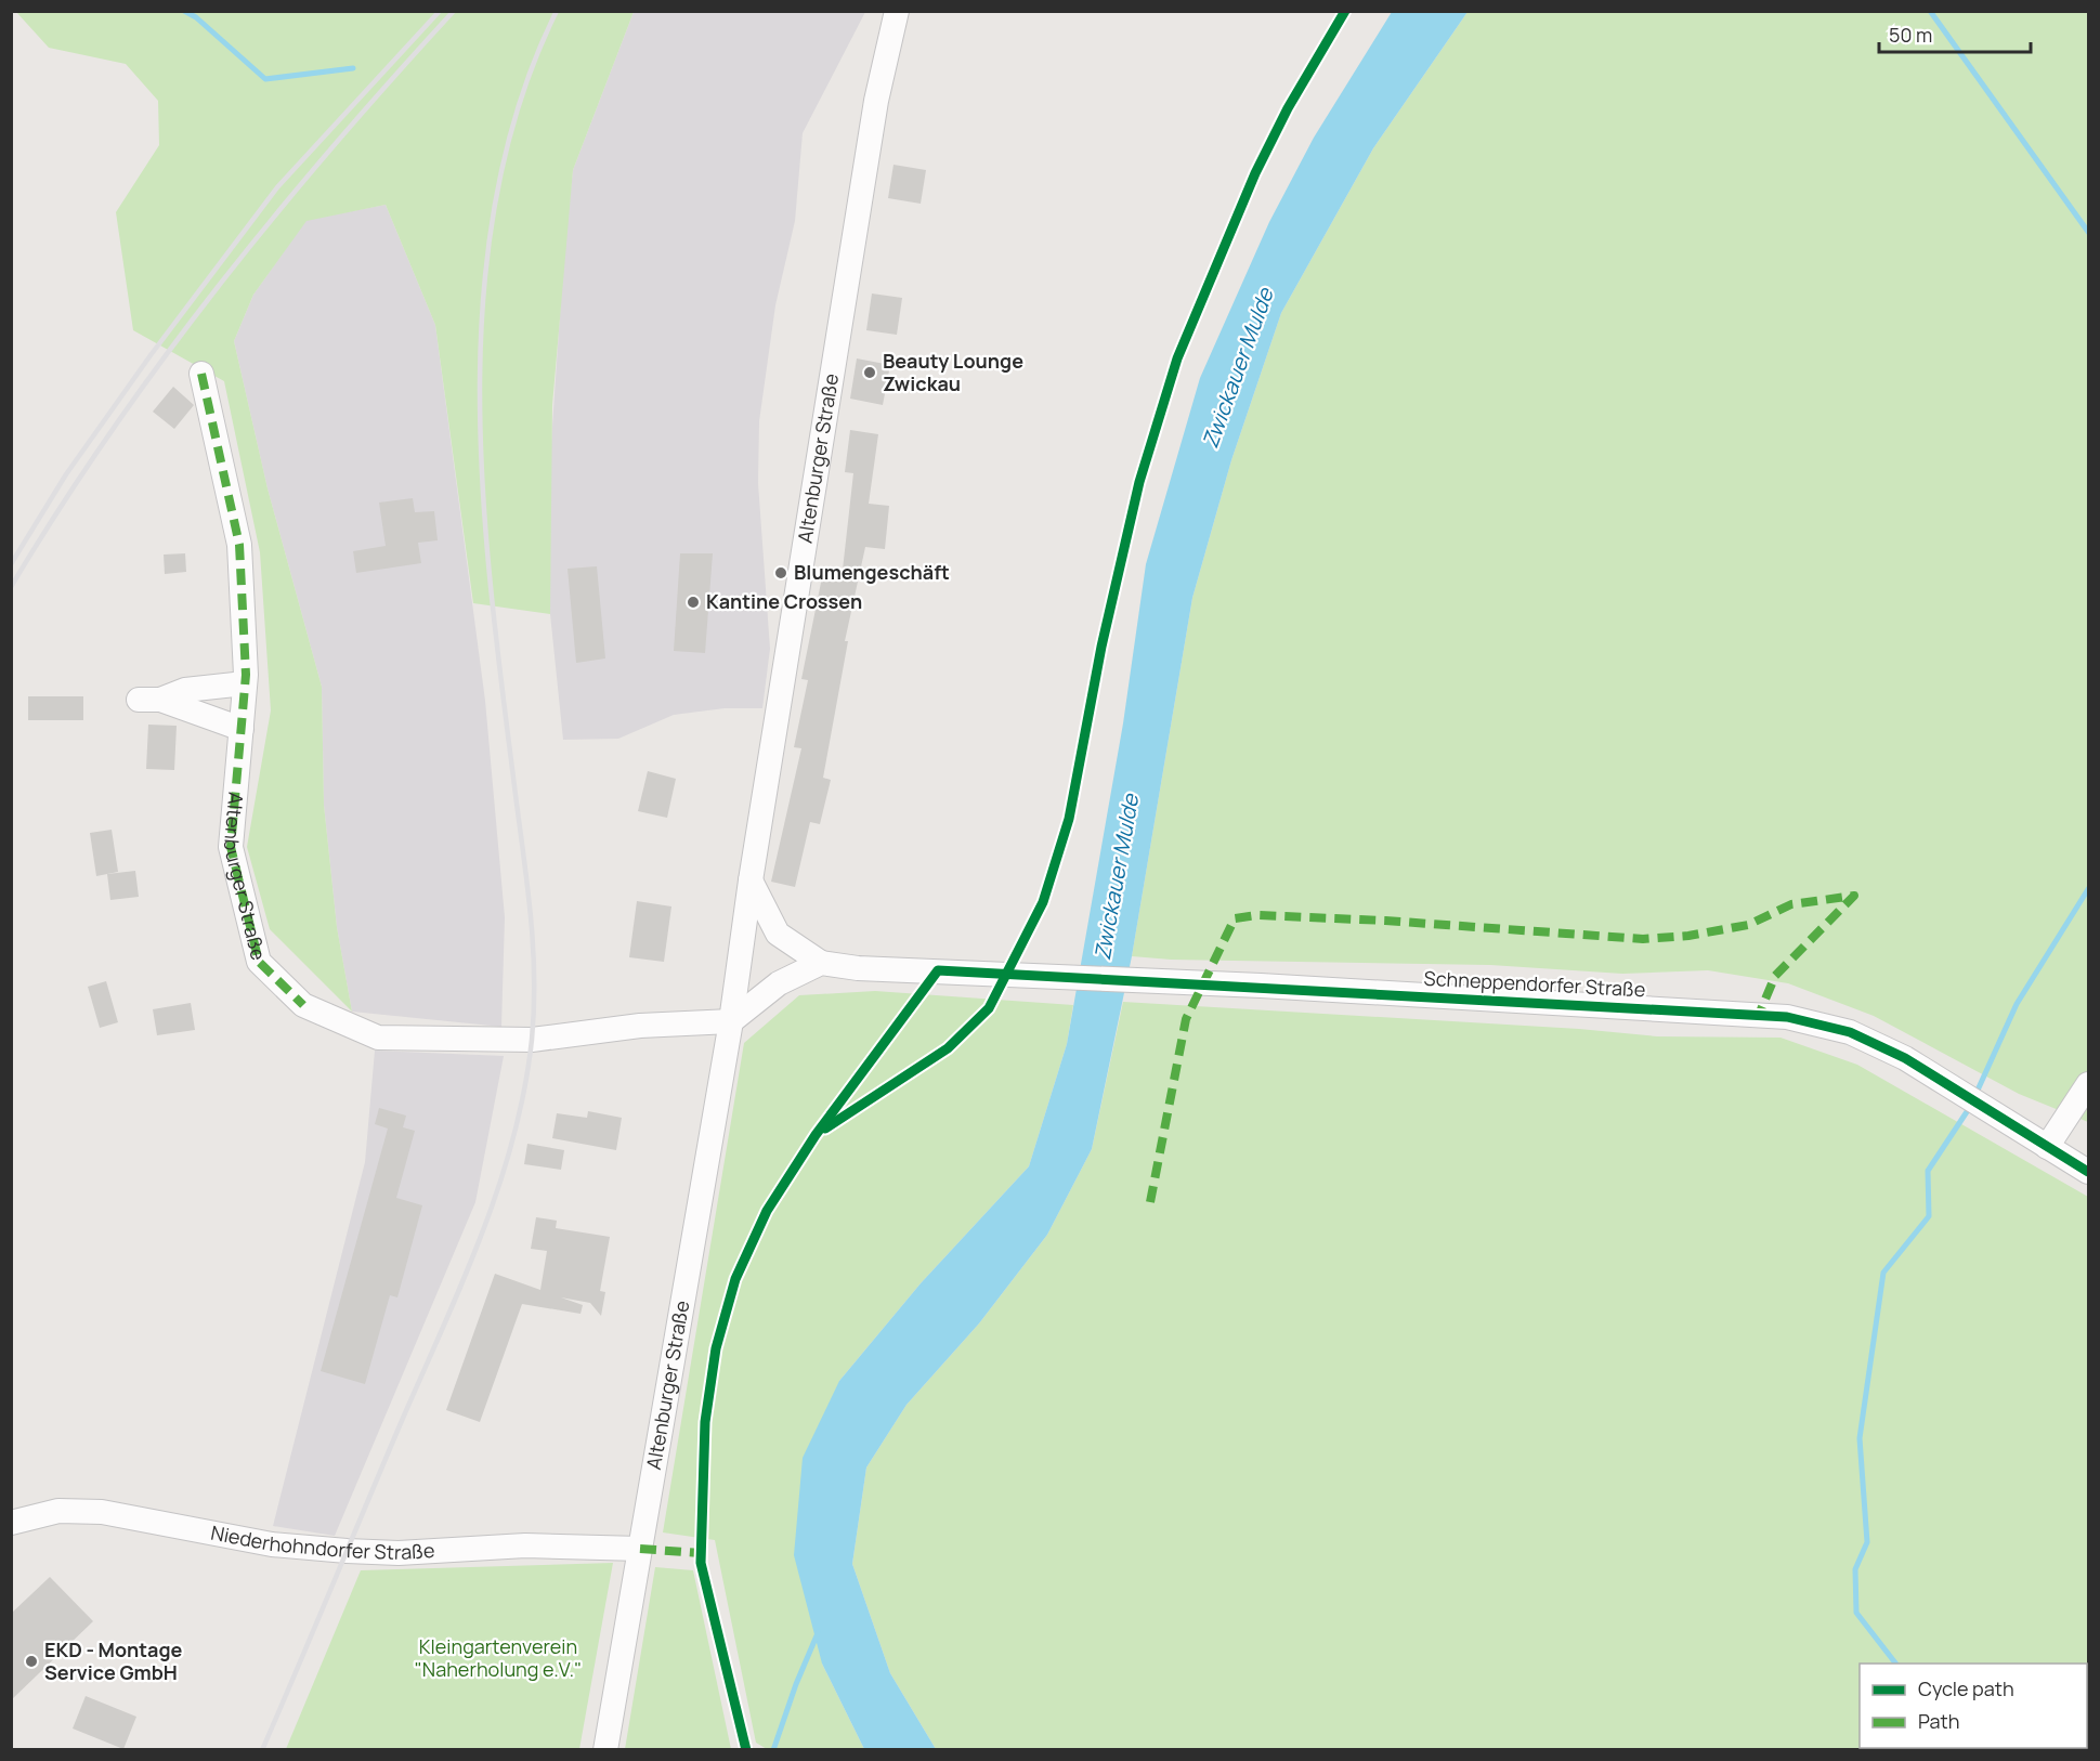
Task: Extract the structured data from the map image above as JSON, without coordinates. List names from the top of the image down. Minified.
{"streets":{"street":["Altenburger Straße","Schneppendorfer Straße","Niederhohndorfer Straße"]},"crossings":[["Altenburger Straße","Schneppendorfer Straße"],["Altenburger Straße","Niederhohndorfer Straße"]],"water":["Zwickauer Mulde"],"parks":["Kleingartenverein \"Naherholung e.V.\""],"places":["Beauty Lounge Zwickau","Blumengeschäft","Kantine Crossen","EKD - Montage Service GmbH"],"legend":["Cycle path","Path"],"scale_bar":"50 m"}
